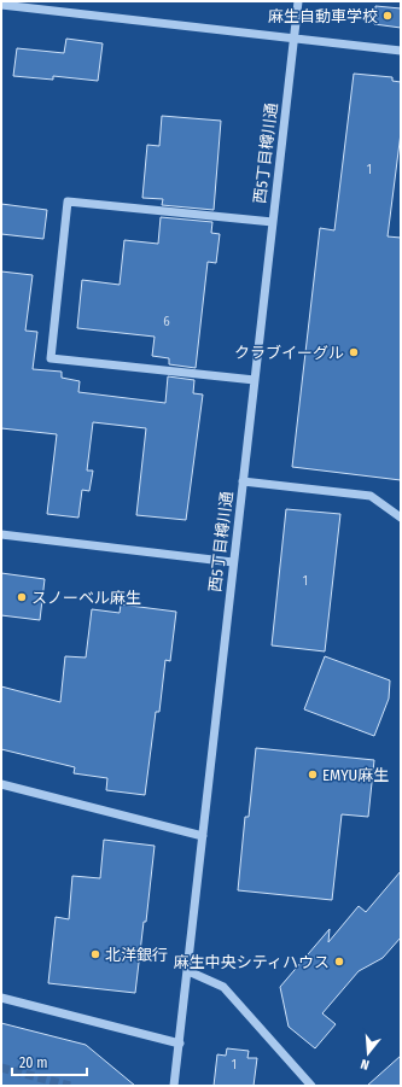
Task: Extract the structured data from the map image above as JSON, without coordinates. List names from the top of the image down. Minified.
{"streets":{"street":["西5丁目樽川通"]},"places":["麻生自動車学校","クラブイーグル","スノーベル麻生","EMYU麻生","北洋銀行","麻生中央シティハウス"],"house_numbers":["1","6","1","1"],"scale_bar":"20 m","north":"bottom"}
